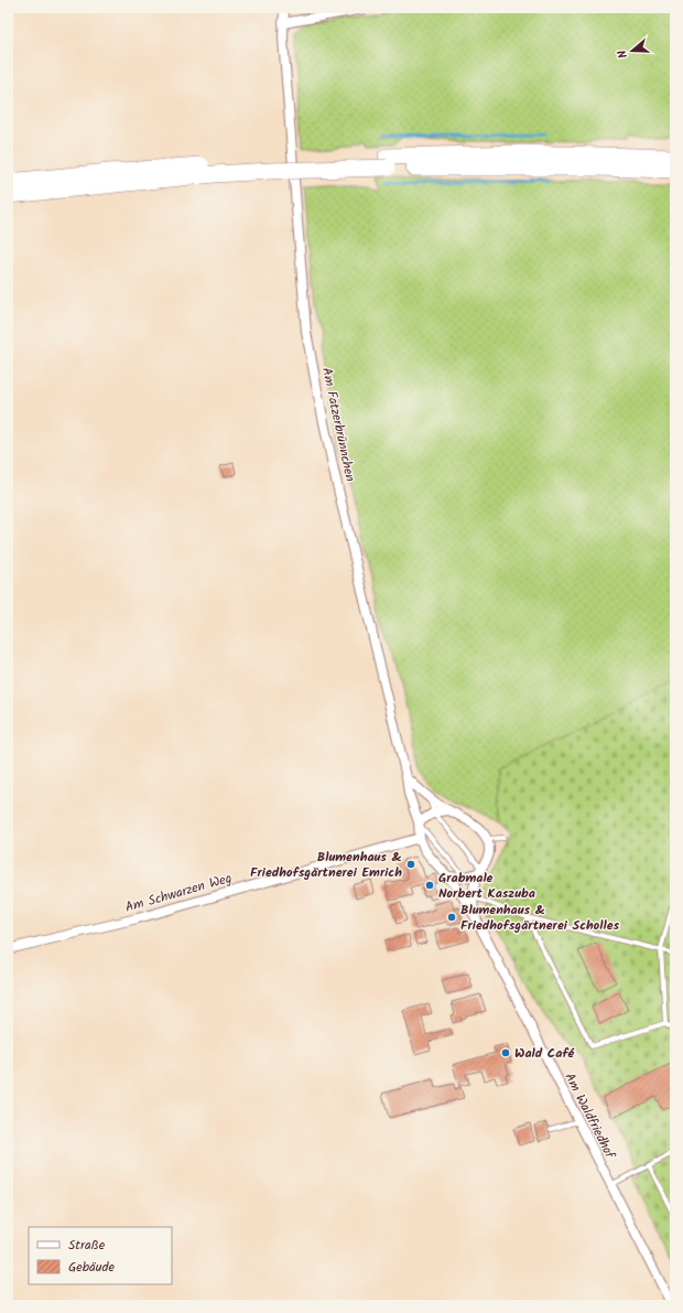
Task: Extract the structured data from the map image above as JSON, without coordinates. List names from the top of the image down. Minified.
{"streets":{"street":["Am Fatzerbrünnchen","Am Schwarzen Weg","Am Waldfriedhof"]},"places":["Blumenhaus & Friedhofsgärtnerei Emrich","Grabmale Norbert Kaszuba","Blumenhaus & Friedhofsgärtnerei Scholles","Wald Café"],"legend":["Straße","Gebäude"],"north":"left"}
